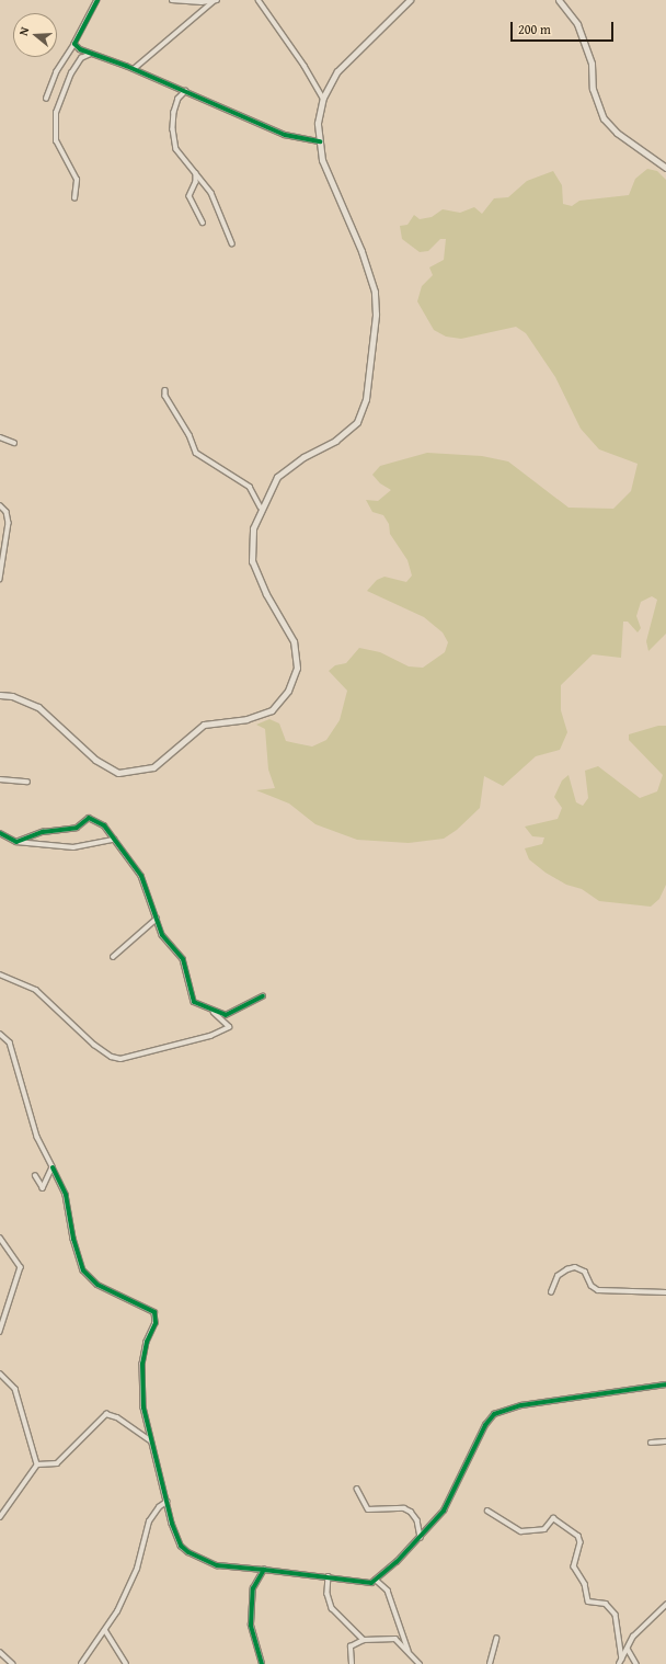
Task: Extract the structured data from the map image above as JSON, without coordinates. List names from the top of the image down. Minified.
{"scale_bar":"200 m","north":"left"}
